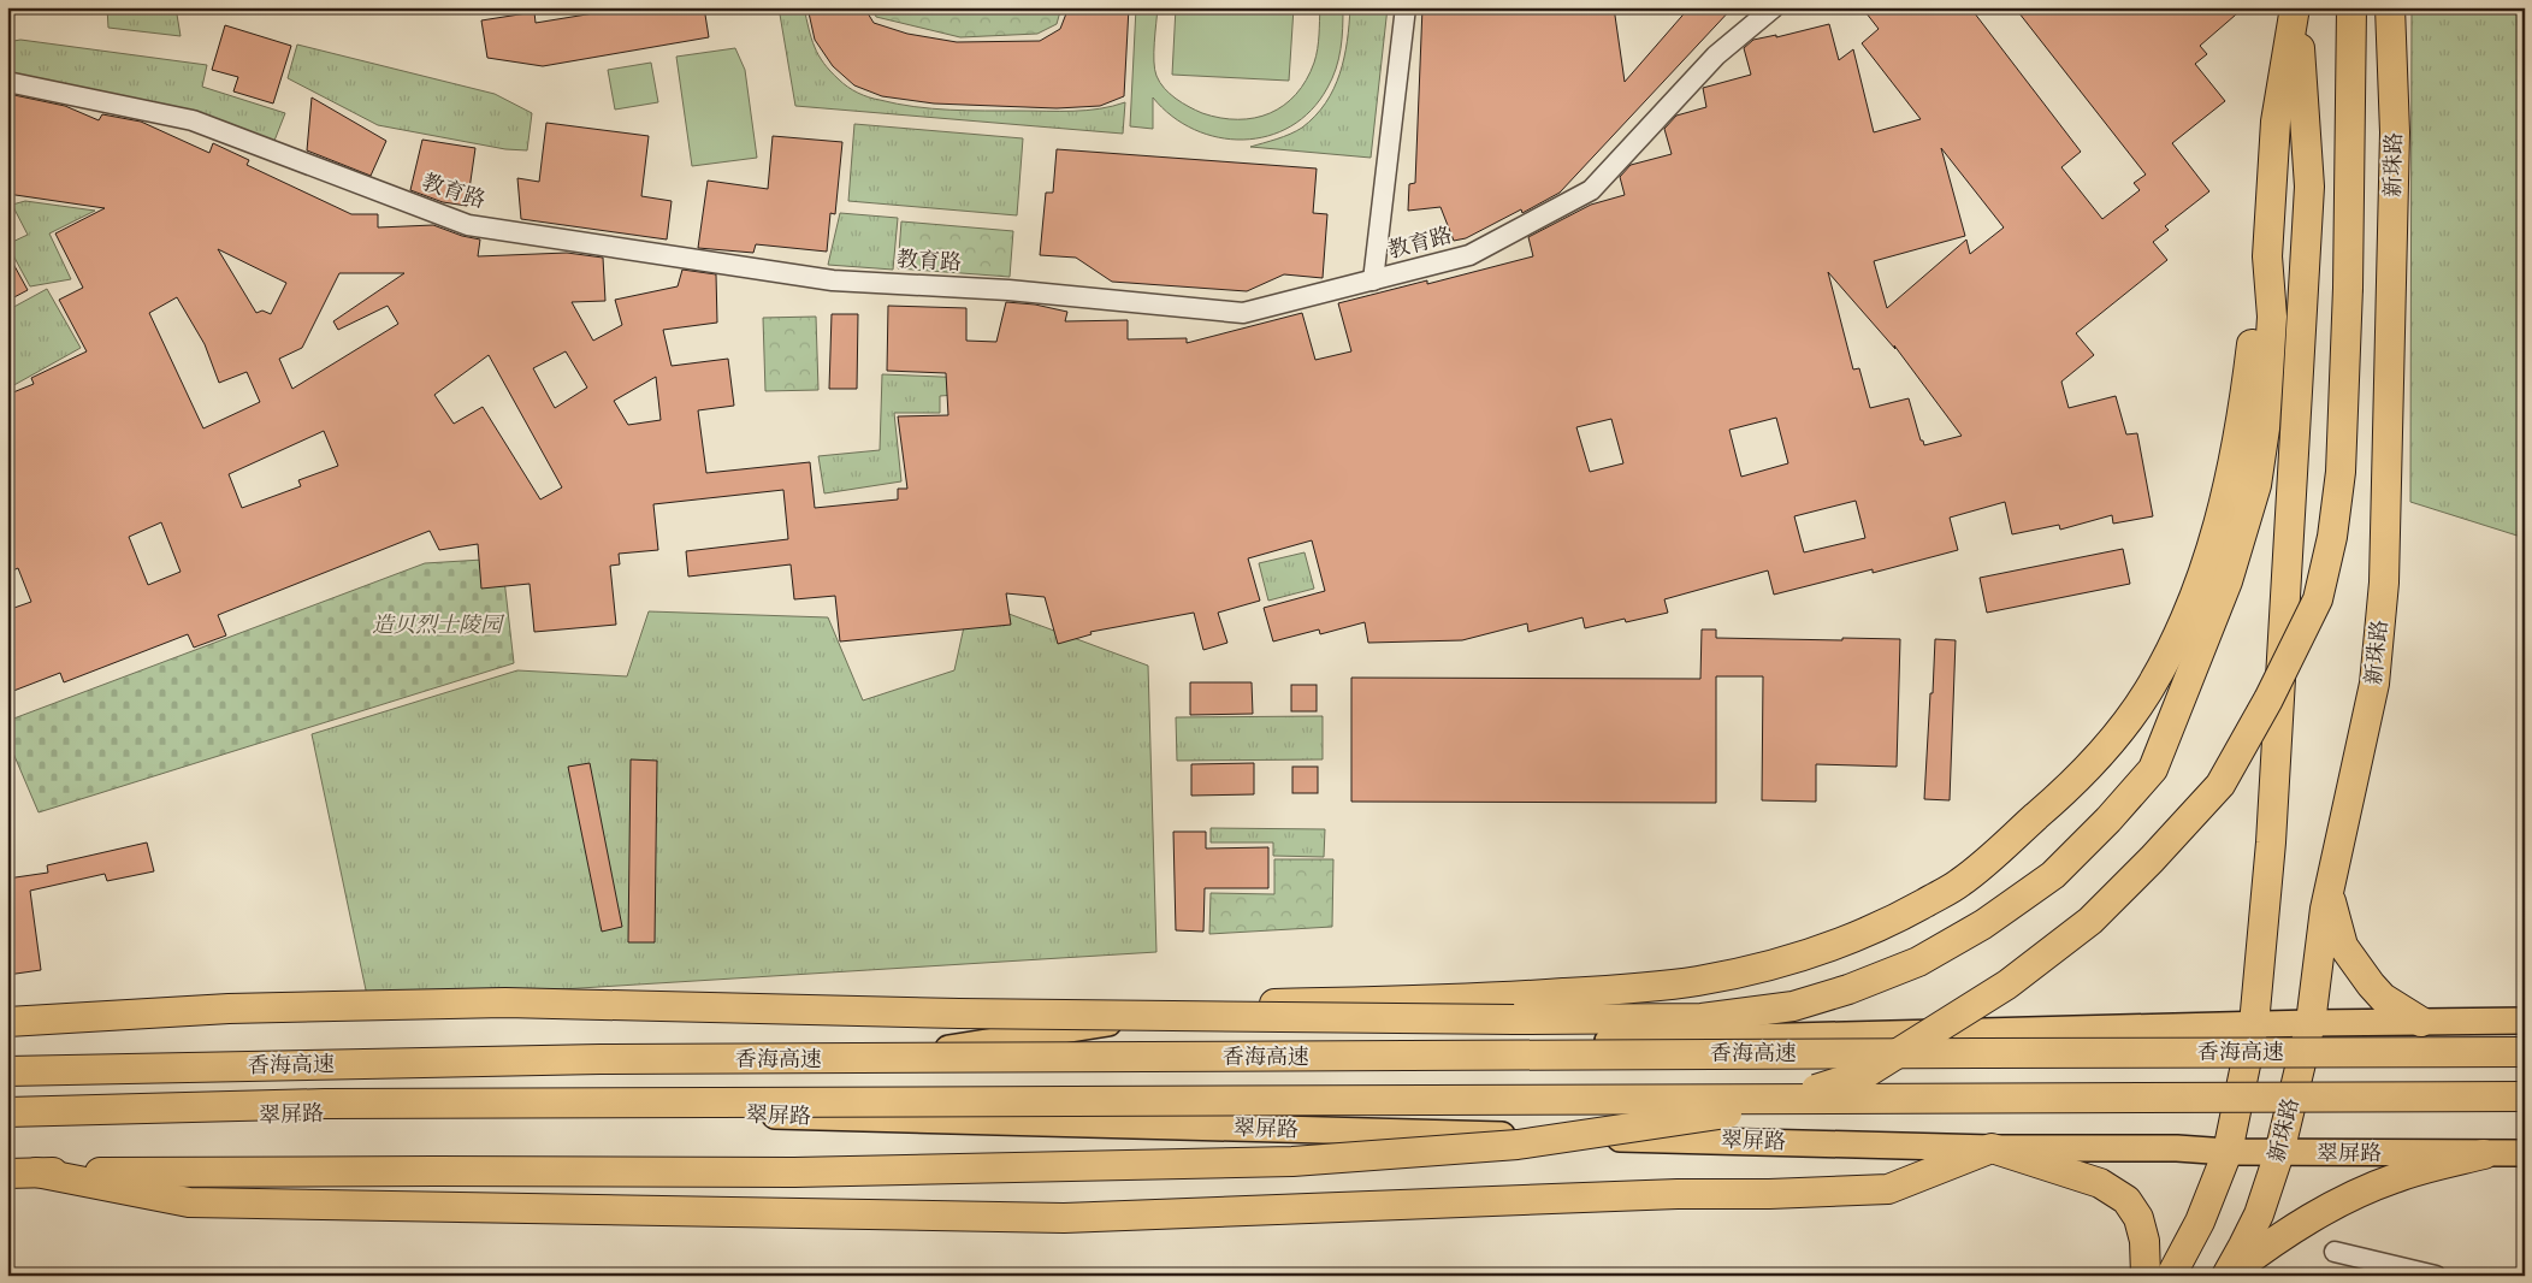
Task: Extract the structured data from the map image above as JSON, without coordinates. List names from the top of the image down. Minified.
{"streets":{"highway":["新珠路","香海高速"],"main road":["翠屏路"],"street":["教育路"]},"crossings":[["新珠路","翠屏路"]],"parks":["造贝烈士陵园"]}
